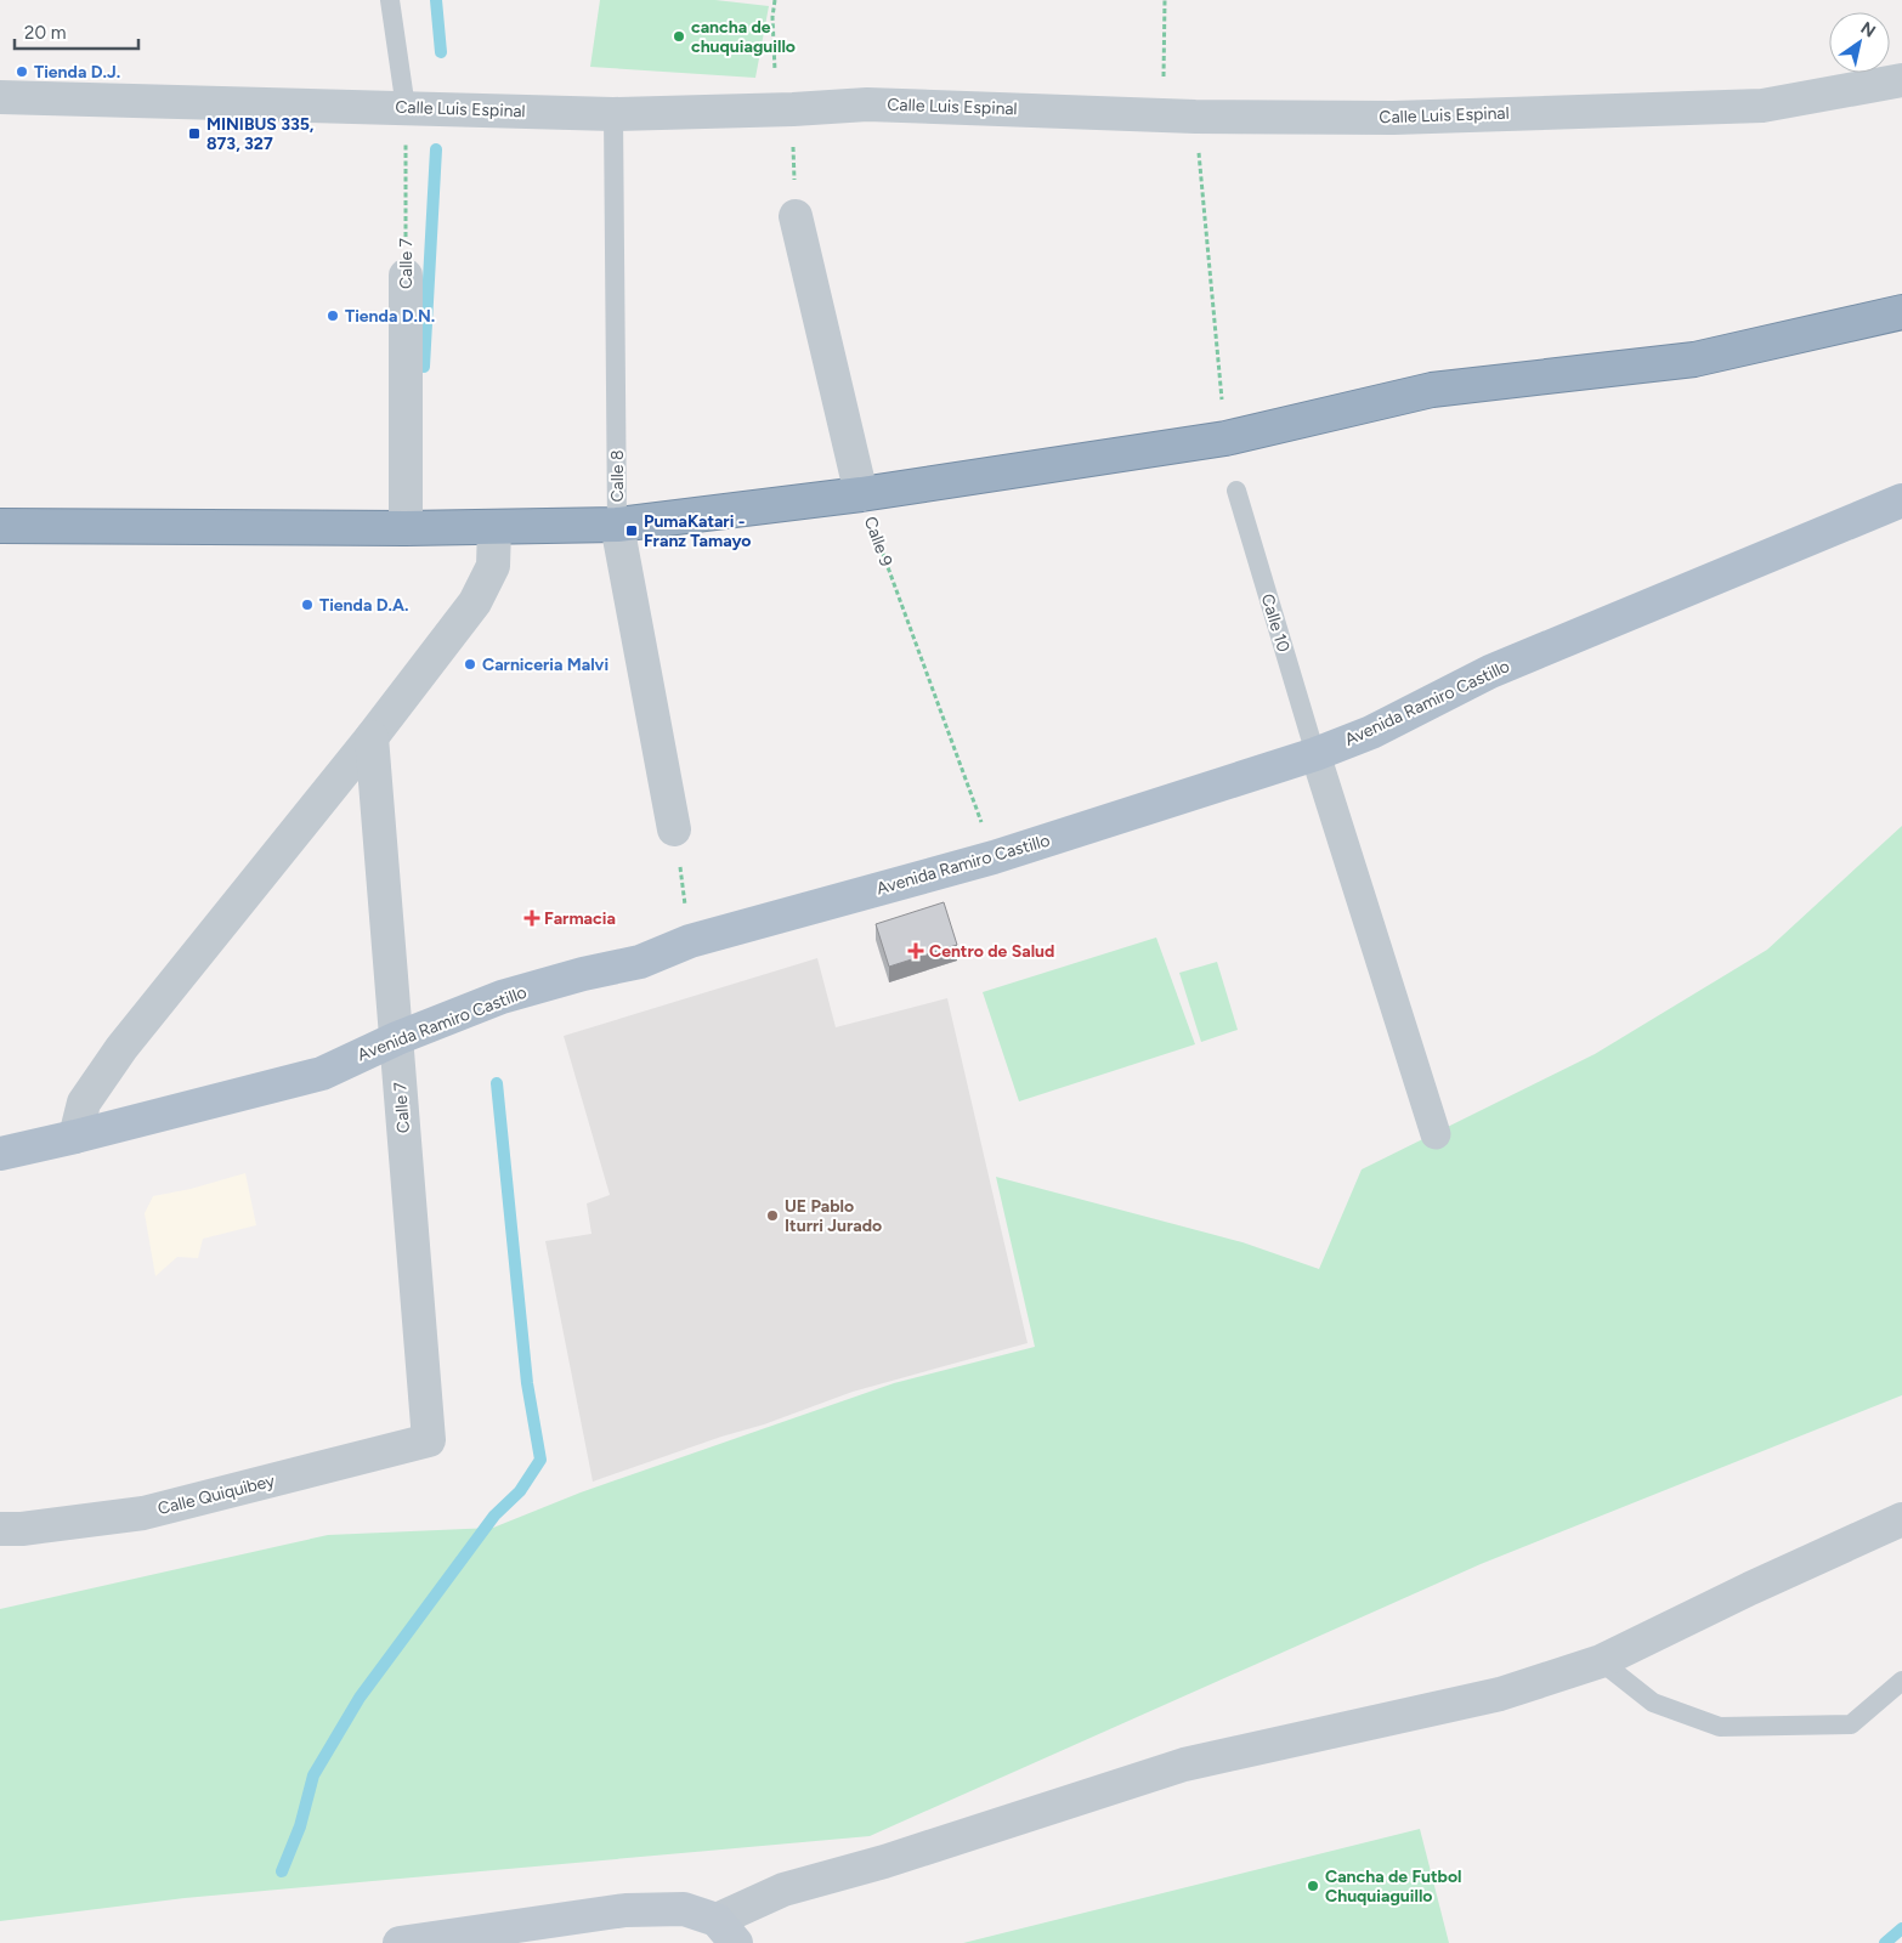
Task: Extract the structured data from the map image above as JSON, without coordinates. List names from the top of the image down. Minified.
{"streets":{"main road":["Avenida Ramiro Castillo"],"street":["Calle Luis Espinal","Calle 7","Calle 8","Calle 9","Calle Quiquibey"],"lane":["Calle 10"]},"crossings":[["Calle Luis Espinal","Calle 7"],["Calle Luis Espinal","Calle 8"],["Calle 7","Avenida Ramiro Castillo"],["Calle 7","Calle Quiquibey"],["Calle 9","Avenida Ramiro Castillo"],["Calle 10","Avenida Ramiro Castillo"]],"places":{"other":["cancha de chuquiaguillo","Tienda D.J.","Tienda D.N.","Tienda D.A.","Carniceria Malvi","UE Pablo Iturri Jurado","Cancha de Futbol Chuquiaguillo"],"transit":["MINIBUS 335, 873, 327","PumaKatari - Franz Tamayo"],"health":["Farmacia","Centro de Salud"]},"scale_bar":"20 m","north":"top right"}
